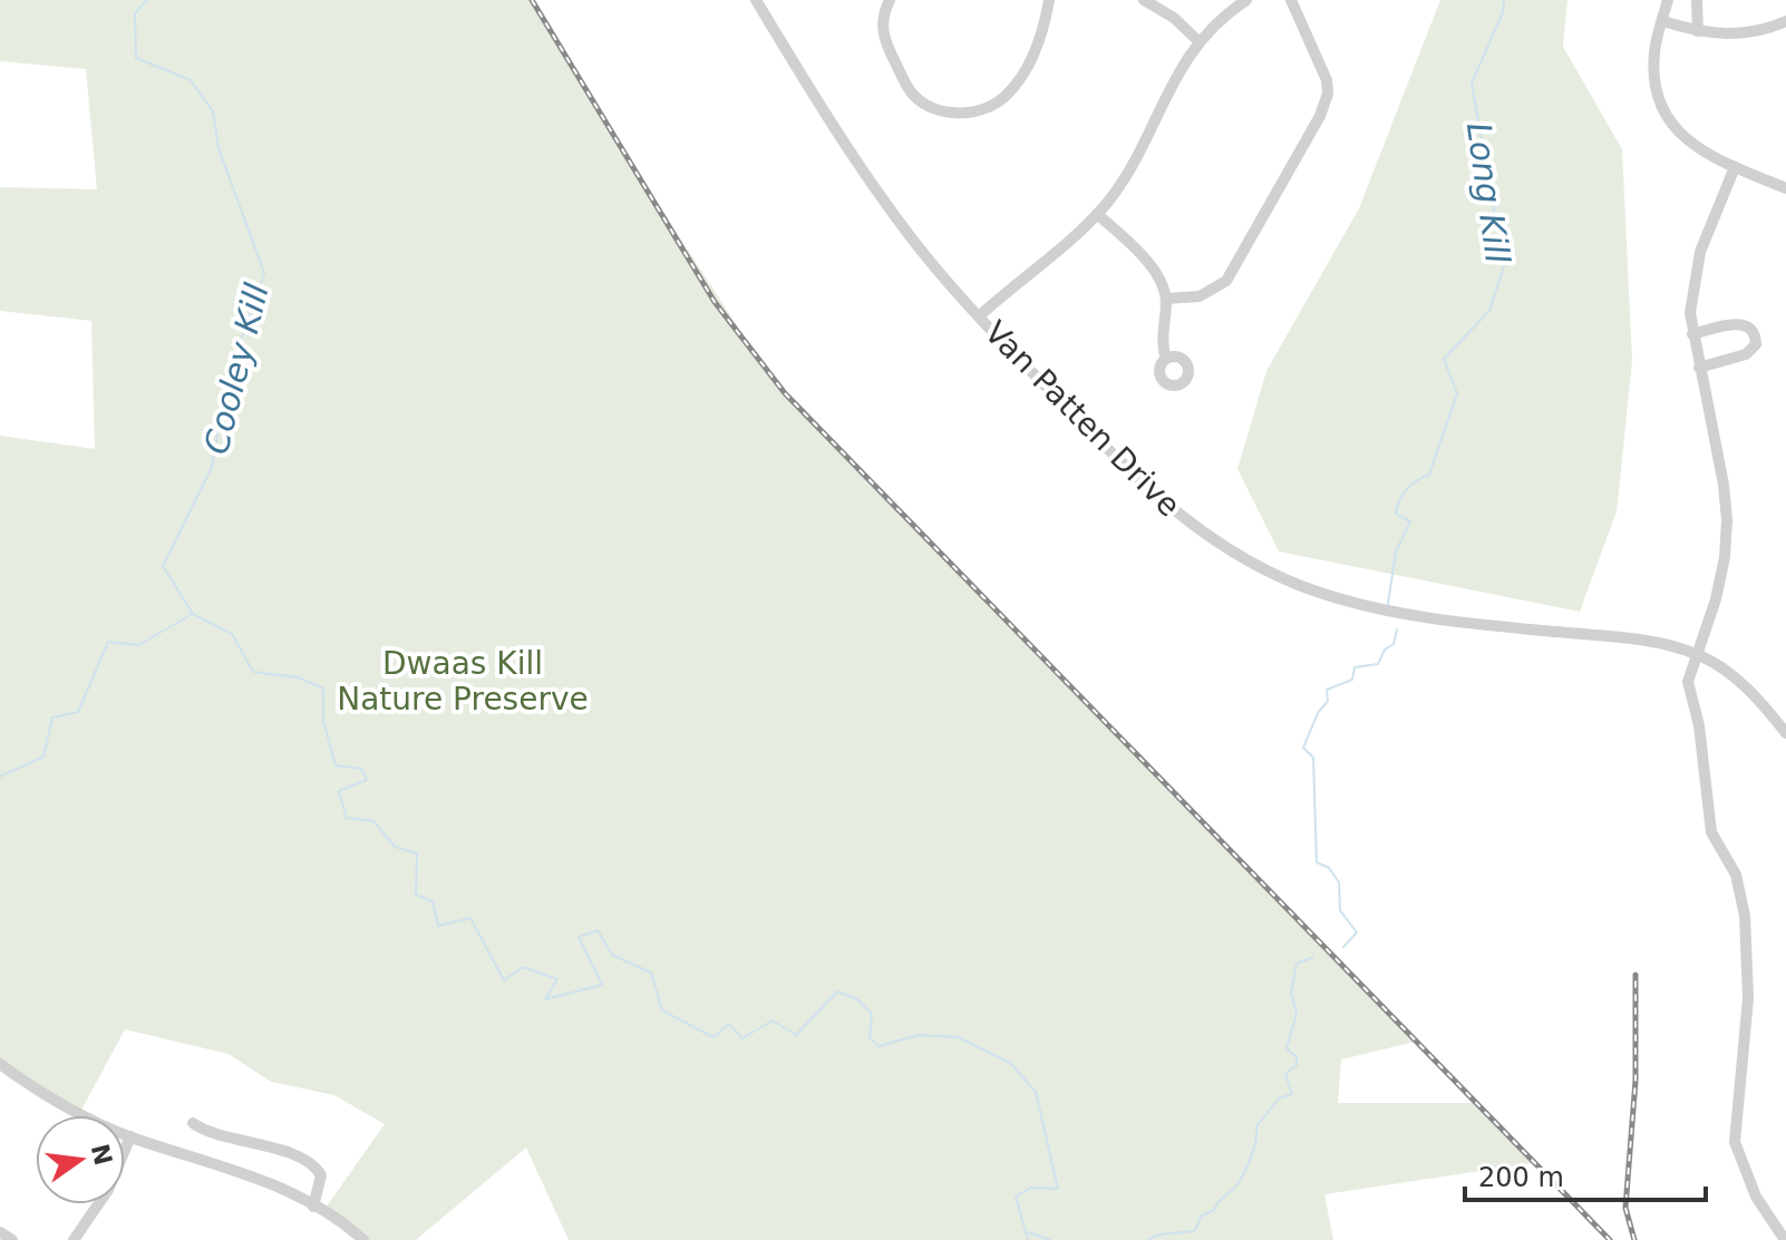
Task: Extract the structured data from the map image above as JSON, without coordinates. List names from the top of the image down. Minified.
{"streets":{"street":["Van Patten Drive"]},"water":["Long Kill","Cooley Kill"],"parks":["Dwaas Kill Nature Preserve"],"scale_bar":"200 m","north":"right"}
